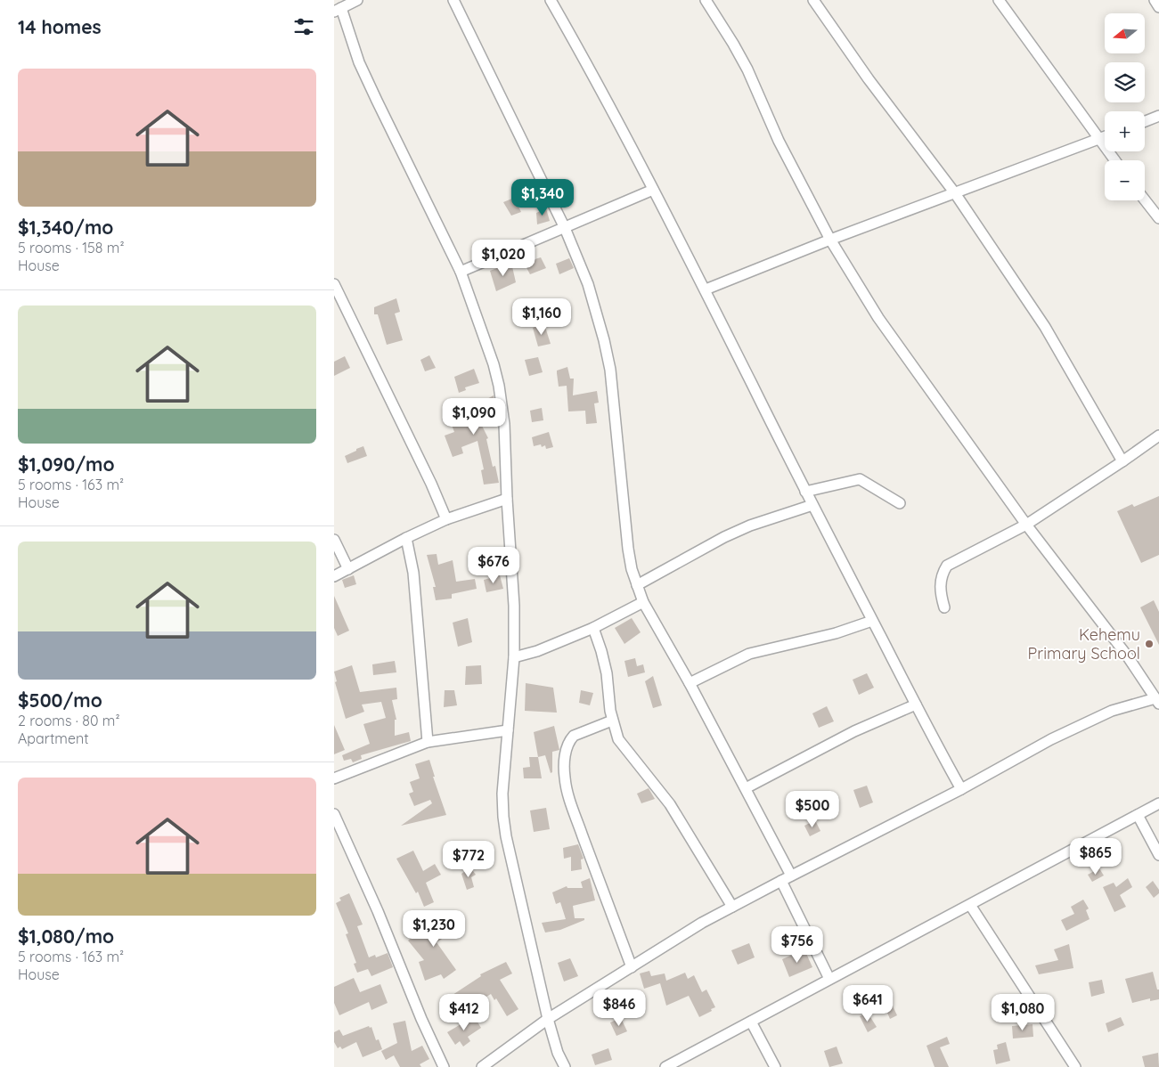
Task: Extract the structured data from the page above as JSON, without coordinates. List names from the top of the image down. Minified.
{"places":["Kehemu Primary School"],"north":"left","page":{"heading":"14 homes","map_buttons":["+","−"],"list":[{"name":"$1,340/mo","note":"5 rooms · 158 m² · House"},{"name":"$1,090/mo","note":"5 rooms · 163 m² · House"},{"name":"$500/mo","note":"2 rooms · 80 m² · Apartment"},{"name":"$1,080/mo","note":"5 rooms · 163 m² · House"}],"price":["$1,340","$1,020","$1,160","$1,090","$676","$500","$865","$772","$1,230","$756","$641","$846","$412","$1,080"]}}
